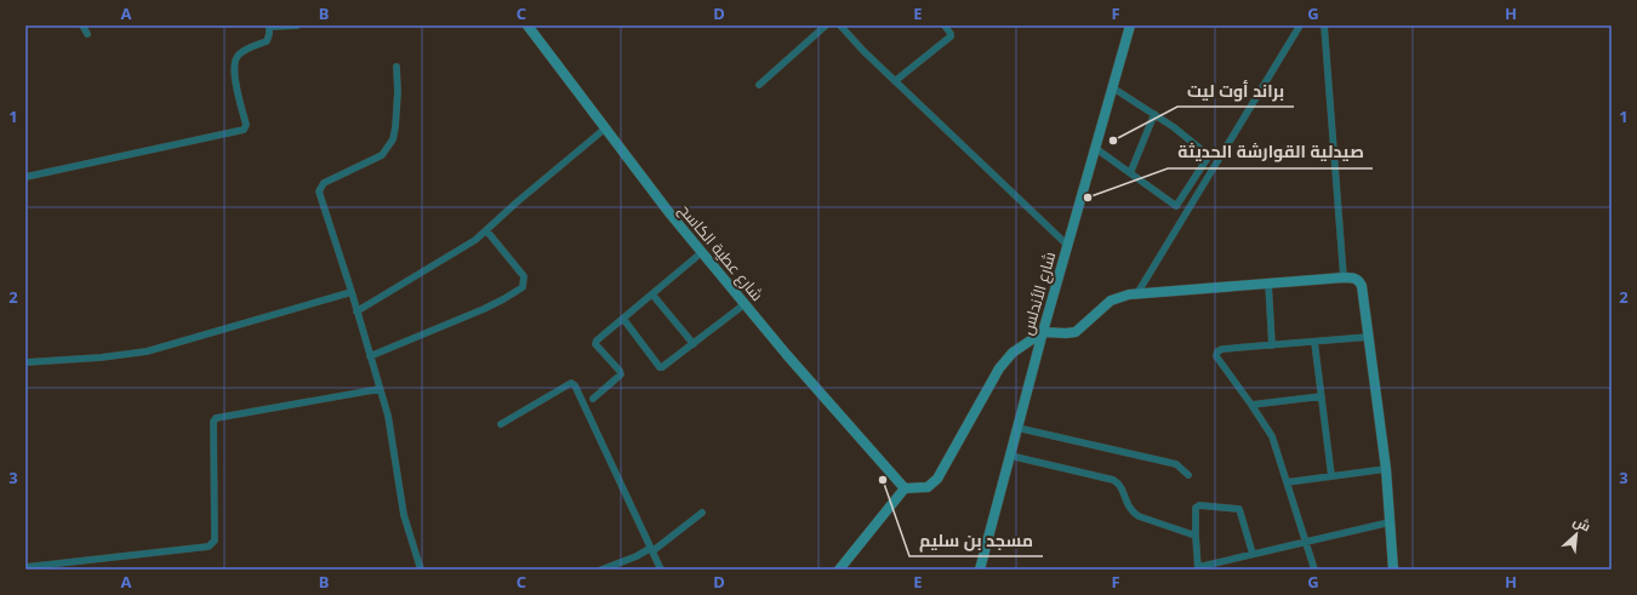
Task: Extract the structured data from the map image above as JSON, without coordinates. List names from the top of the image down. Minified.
{"streets":{"main road":["شارع عطية الكاسح","شارع الأندلس"]},"places":["براند أوت ليت","صيدلية القوارشة الحديثة","مسجد بن سليم"],"north":"top right","grid":{"columns":["A","B","C","D","E","F","G","H"],"rows":["1","2","3"]}}
